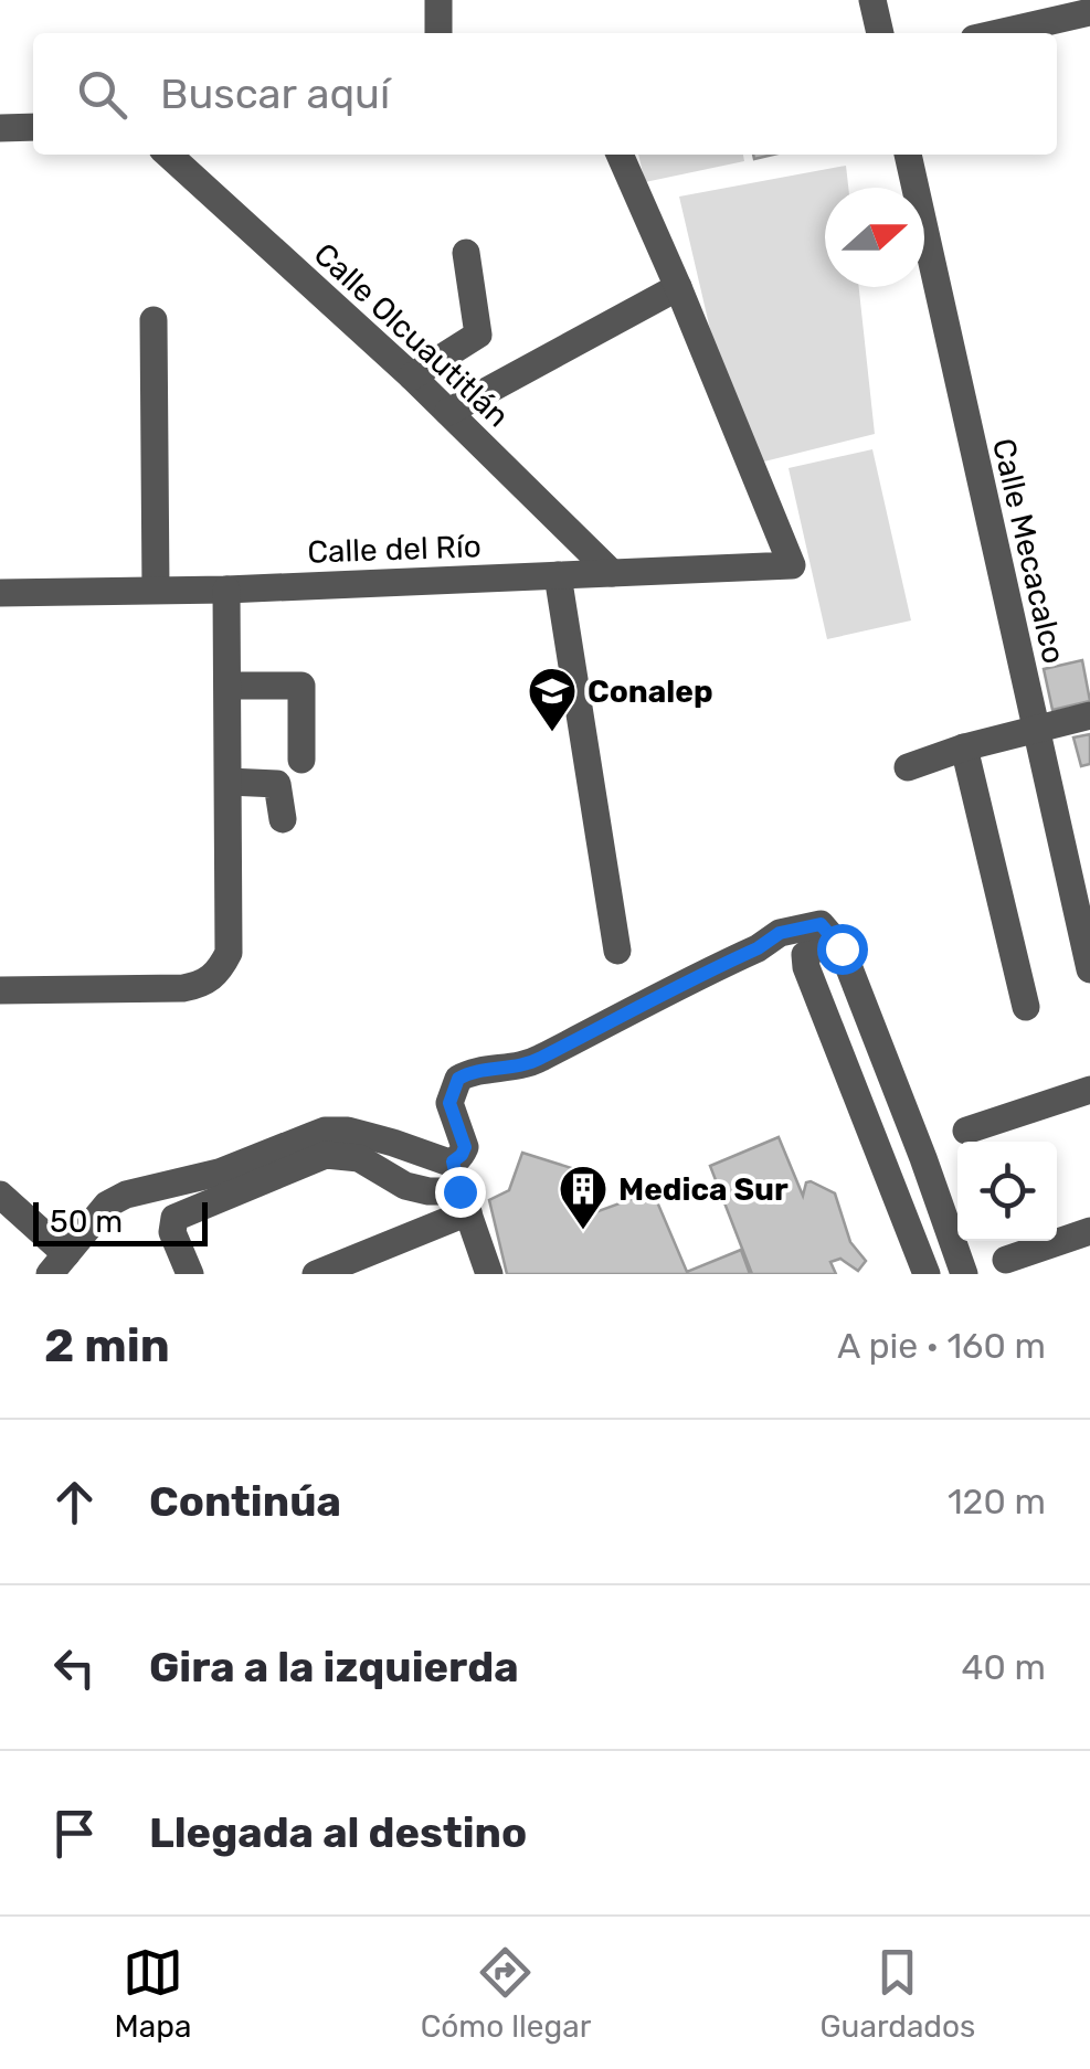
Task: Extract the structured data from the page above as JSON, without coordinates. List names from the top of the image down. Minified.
{"streets":{"street":["Calle Olcuautitlán","Calle del Río","Calle Mecacalco"]},"crossings":[["Calle Olcuautitlán","Calle del Río"]],"places":{"school or university":["Conalep"],"building":["Medica Sur"]},"scale_bar":"50 m","north":"right","page":{"search":"Buscar aquí","scale":"50 m","heading":["2 min","A pie · 160 m"],"list":[["Continúa","120 m"],["Gira a la izquierda","40 m"],"Llegada al destino"],"nav":["Mapa","Cómo llegar","Guardados"]}}
